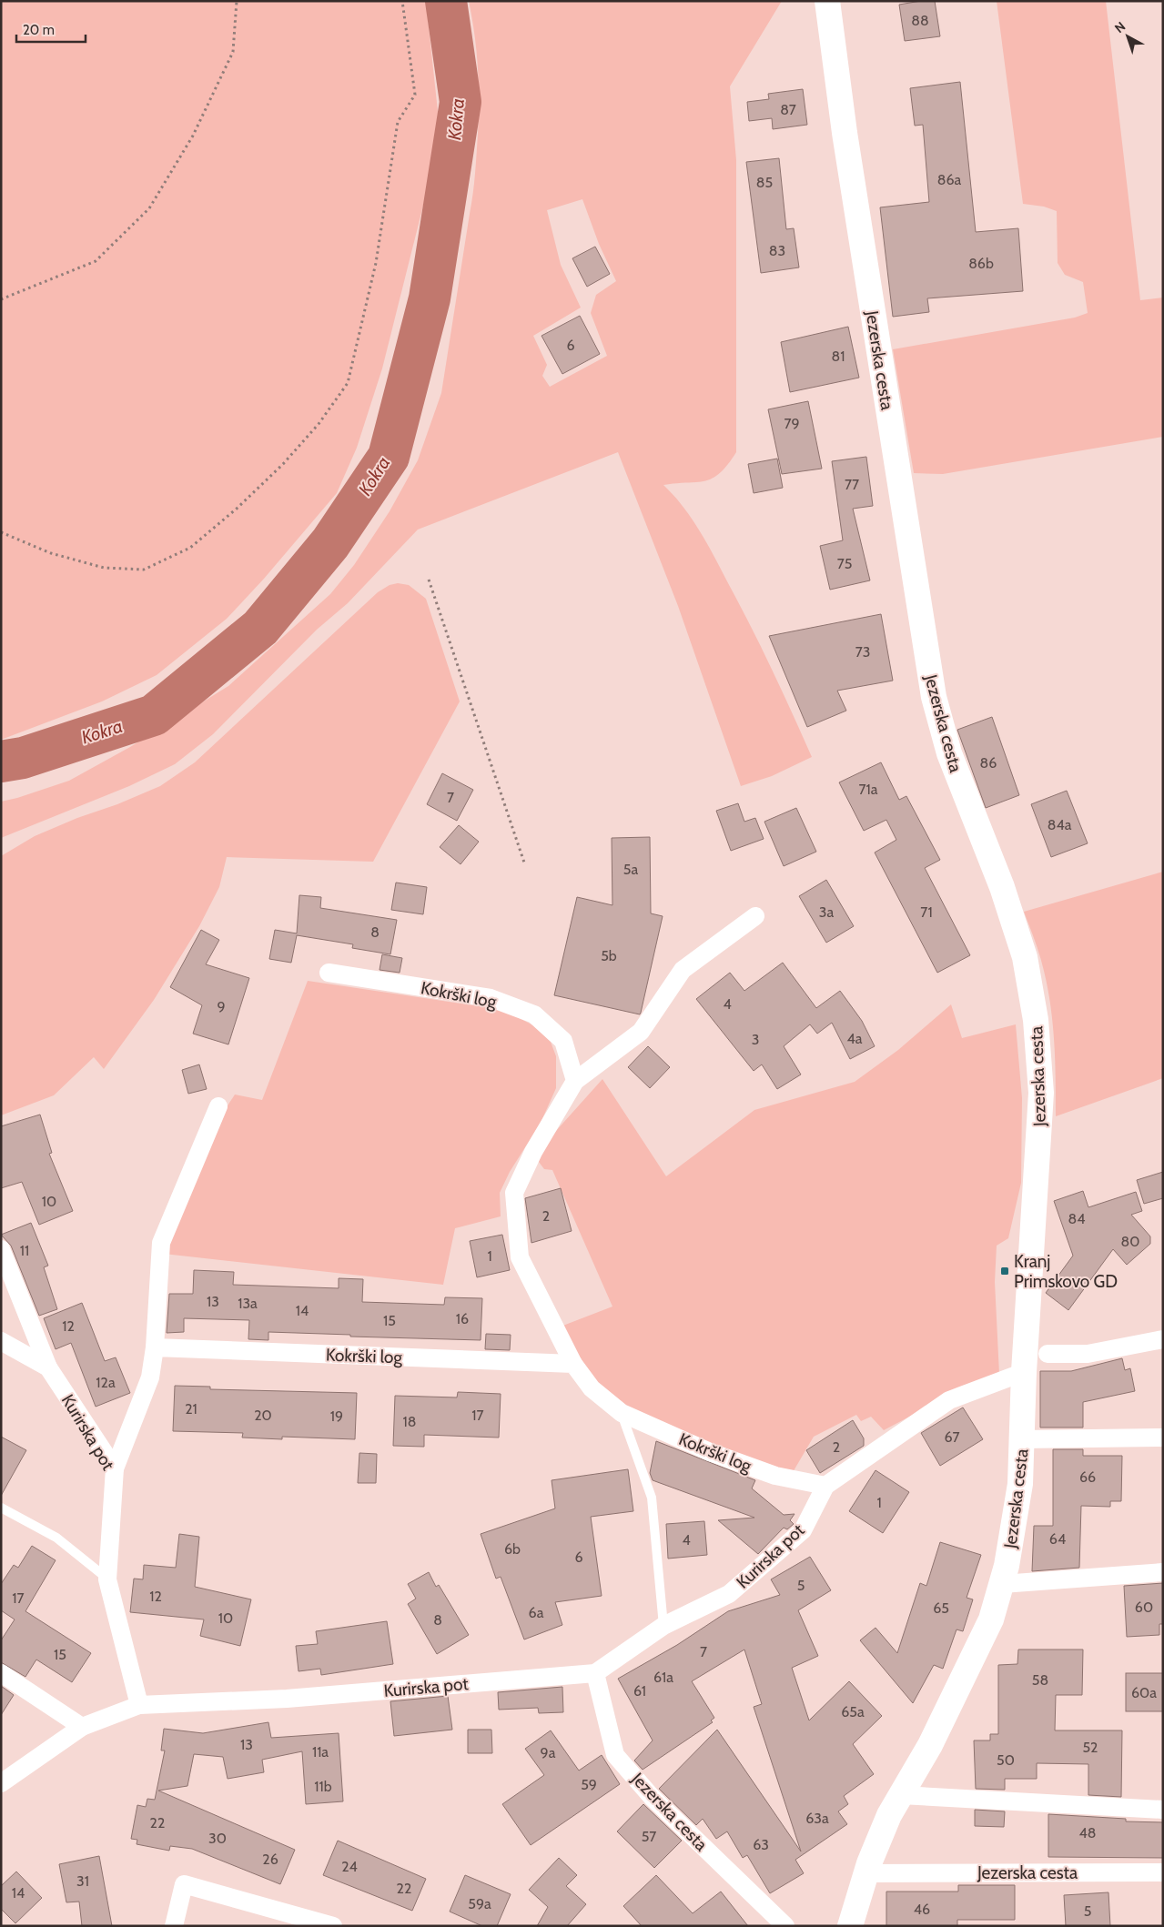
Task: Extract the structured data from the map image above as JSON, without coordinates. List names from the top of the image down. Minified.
{"streets":{"street":["Jezerska cesta","Kokrški log","Kurirska pot"]},"crossings":[["Jezerska cesta","Kurirska pot"],["Kokrški log","Kurirska pot"]],"water":["Kokra"],"places":{"transit":["Kranj Primskovo GD"]},"house_numbers":["88","87","86a","85","83","86b","6","81","79","77","75","73","86","71a","7","84a","5a","3a","71","8","5b","4","9","4a","3","10","2","84","80","11","1","13","13a","14","16","15","12","12a","21","20","17","19","18","67","2","66","1","64","4","6b","6","5","12","17","60","65","6a","10","8","7","15","61a","58","61","60a","65a","13","52","11a","9a","50","59","11b","63a","22","48","57","30","63","26","24","31","22","14","59a","46","5"],"scale_bar":"20 m","north":"top left"}
